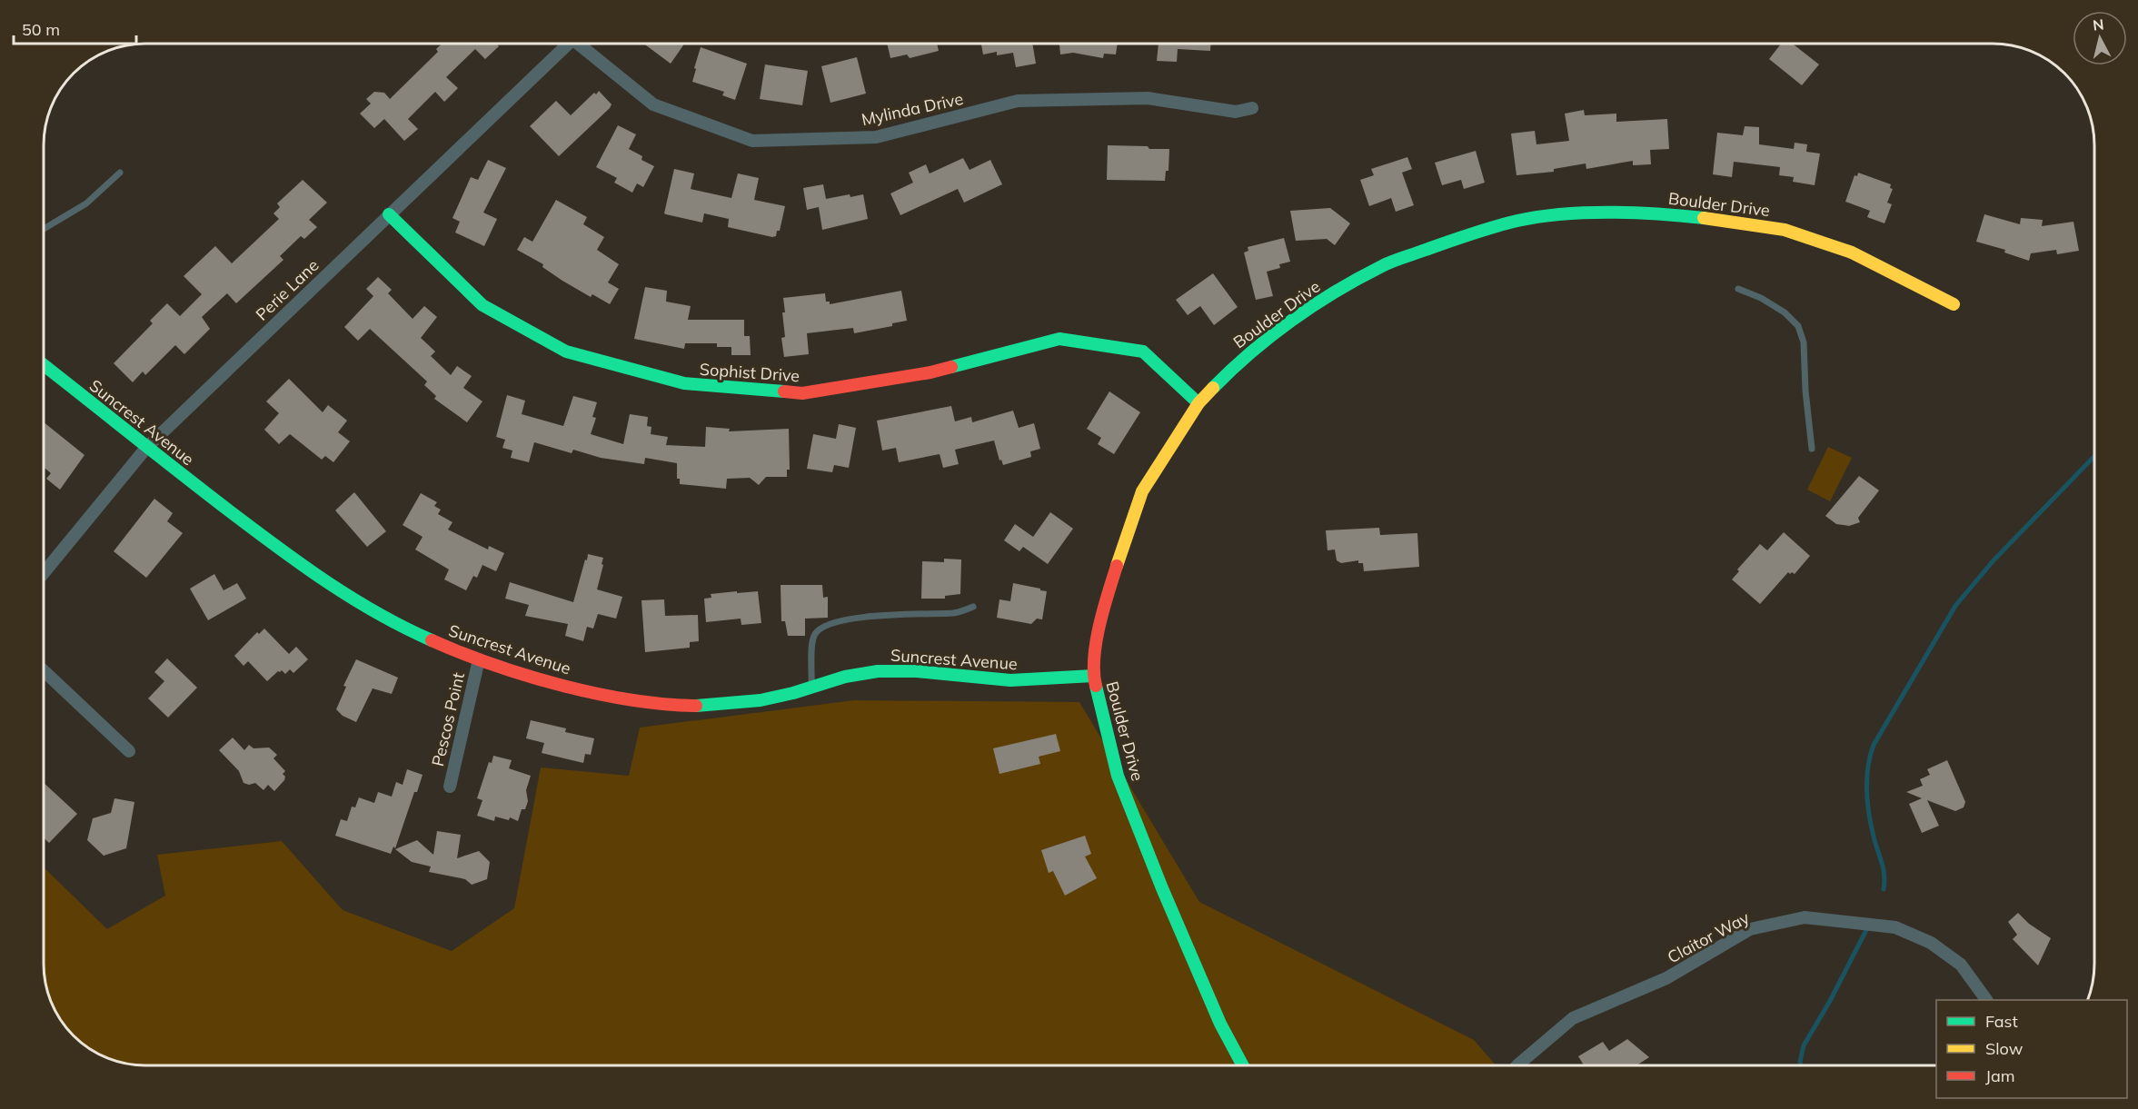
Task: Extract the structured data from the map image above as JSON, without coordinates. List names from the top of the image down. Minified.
{"streets":{"street":["Mylinda Drive","Boulder Drive","Perie Lane","Sophist Drive","Suncrest Avenue","Pescos Point","Claitor Way"]},"crossings":[["Boulder Drive","Sophist Drive"],["Boulder Drive","Suncrest Avenue"],["Perie Lane","Sophist Drive"],["Perie Lane","Suncrest Avenue"],["Suncrest Avenue","Pescos Point"]],"legend":["Fast","Slow","Jam"],"scale_bar":"50 m","north":"top"}
